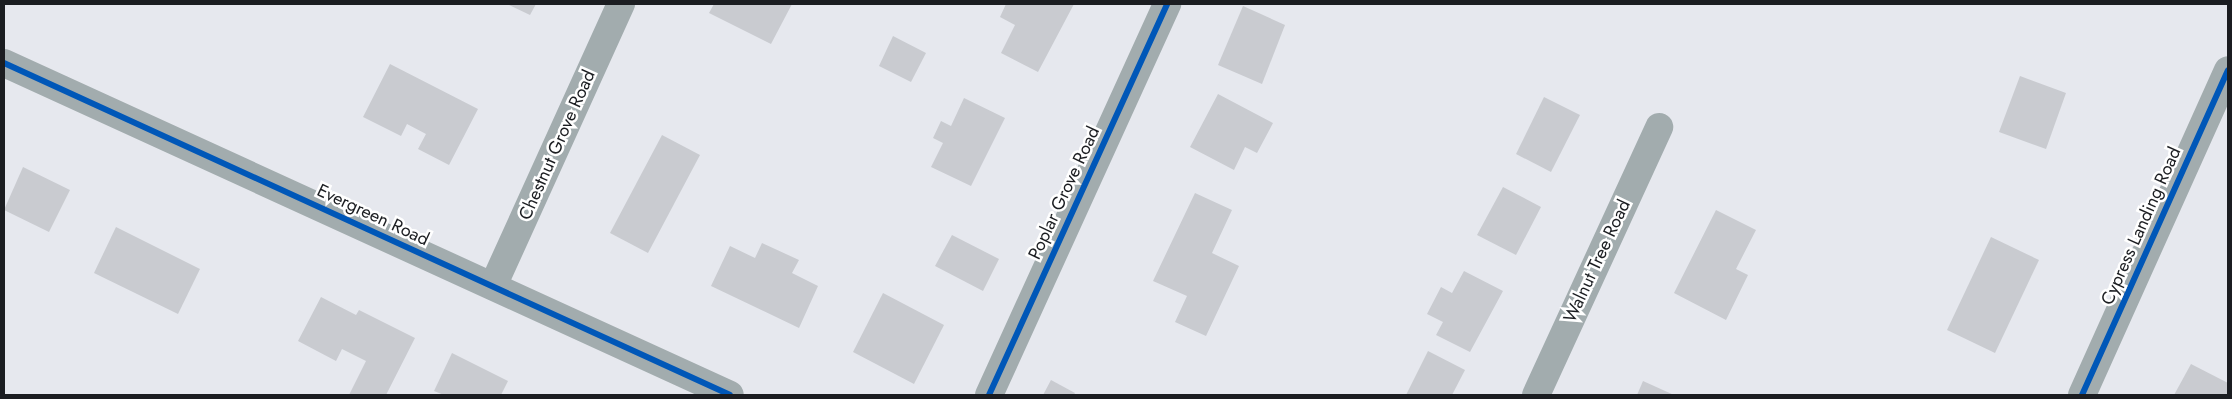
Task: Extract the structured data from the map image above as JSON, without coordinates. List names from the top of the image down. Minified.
{"streets":{"street":["Chestnut Grove Road","Poplar Grove Road","Evergreen Road","Cypress Landing Road","Walnut Tree Road"]},"crossings":[["Chestnut Grove Road","Evergreen Road"]]}
